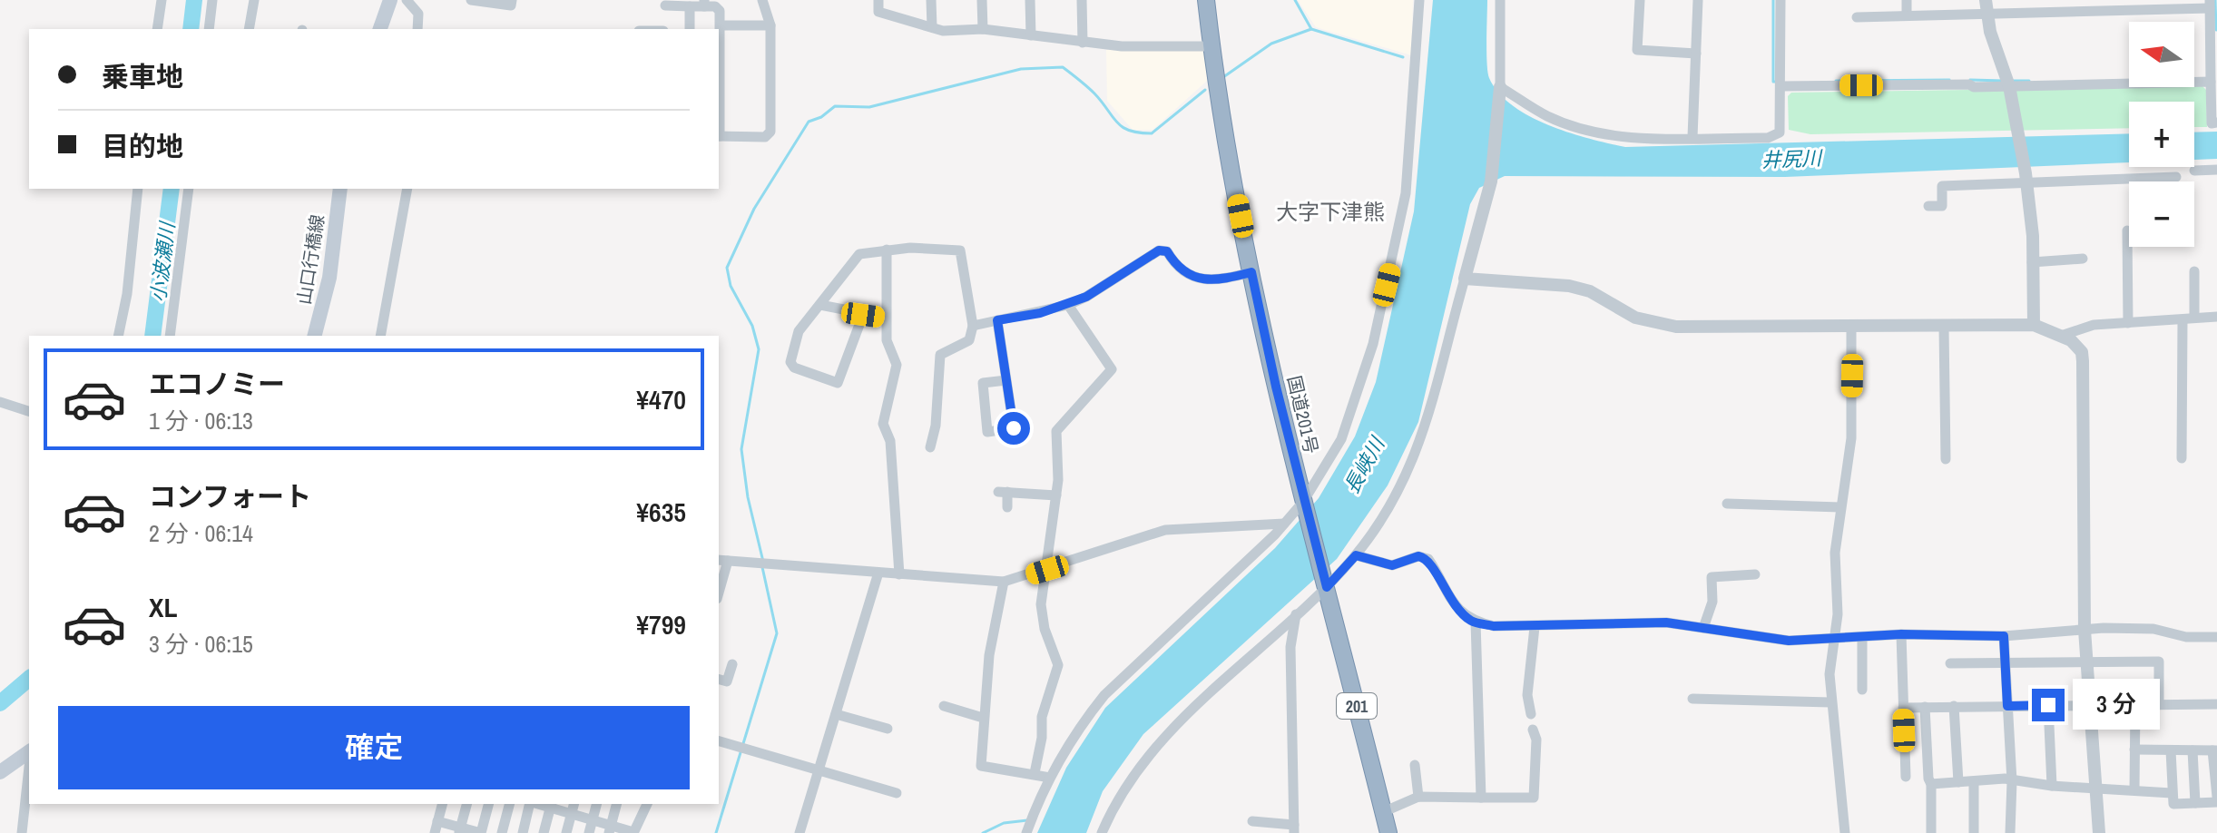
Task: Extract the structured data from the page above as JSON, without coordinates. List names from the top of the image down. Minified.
{"streets":{"highway":["国道201号","201"],"main road":["山口行橋線"]},"districts":["大字下津熊"],"water":["井尻川","小波瀬川","長峡川"],"north":"left","page":{"map_buttons":["+","−"],"banner":["乗車地","目的地"],"list":[{"name":"エコノミー","note":"1 分 · 06:13","value":"¥470"},{"name":"コンフォート","note":"2 分 · 06:14","value":"¥635"},{"name":"XL","note":"3 分 · 06:15","value":"¥799"}],"bubble":"3 分","buttons":"確定"}}
